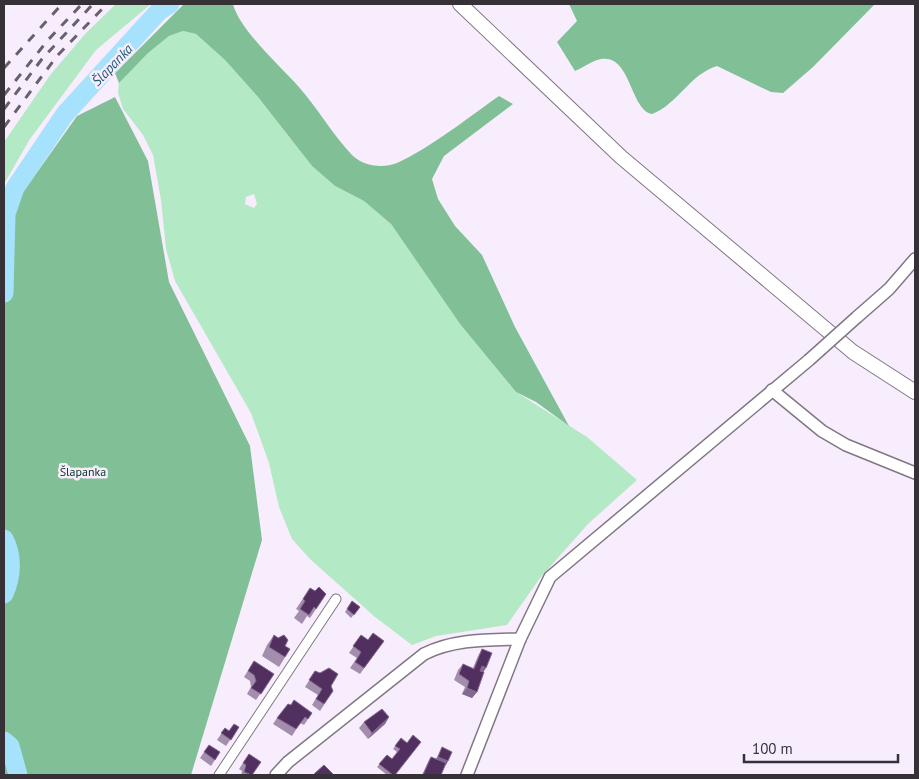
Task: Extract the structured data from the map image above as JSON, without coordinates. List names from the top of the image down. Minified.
{"water":["Šlapanka"],"parks":["Šlapanka"],"scale_bar":"100 m"}
